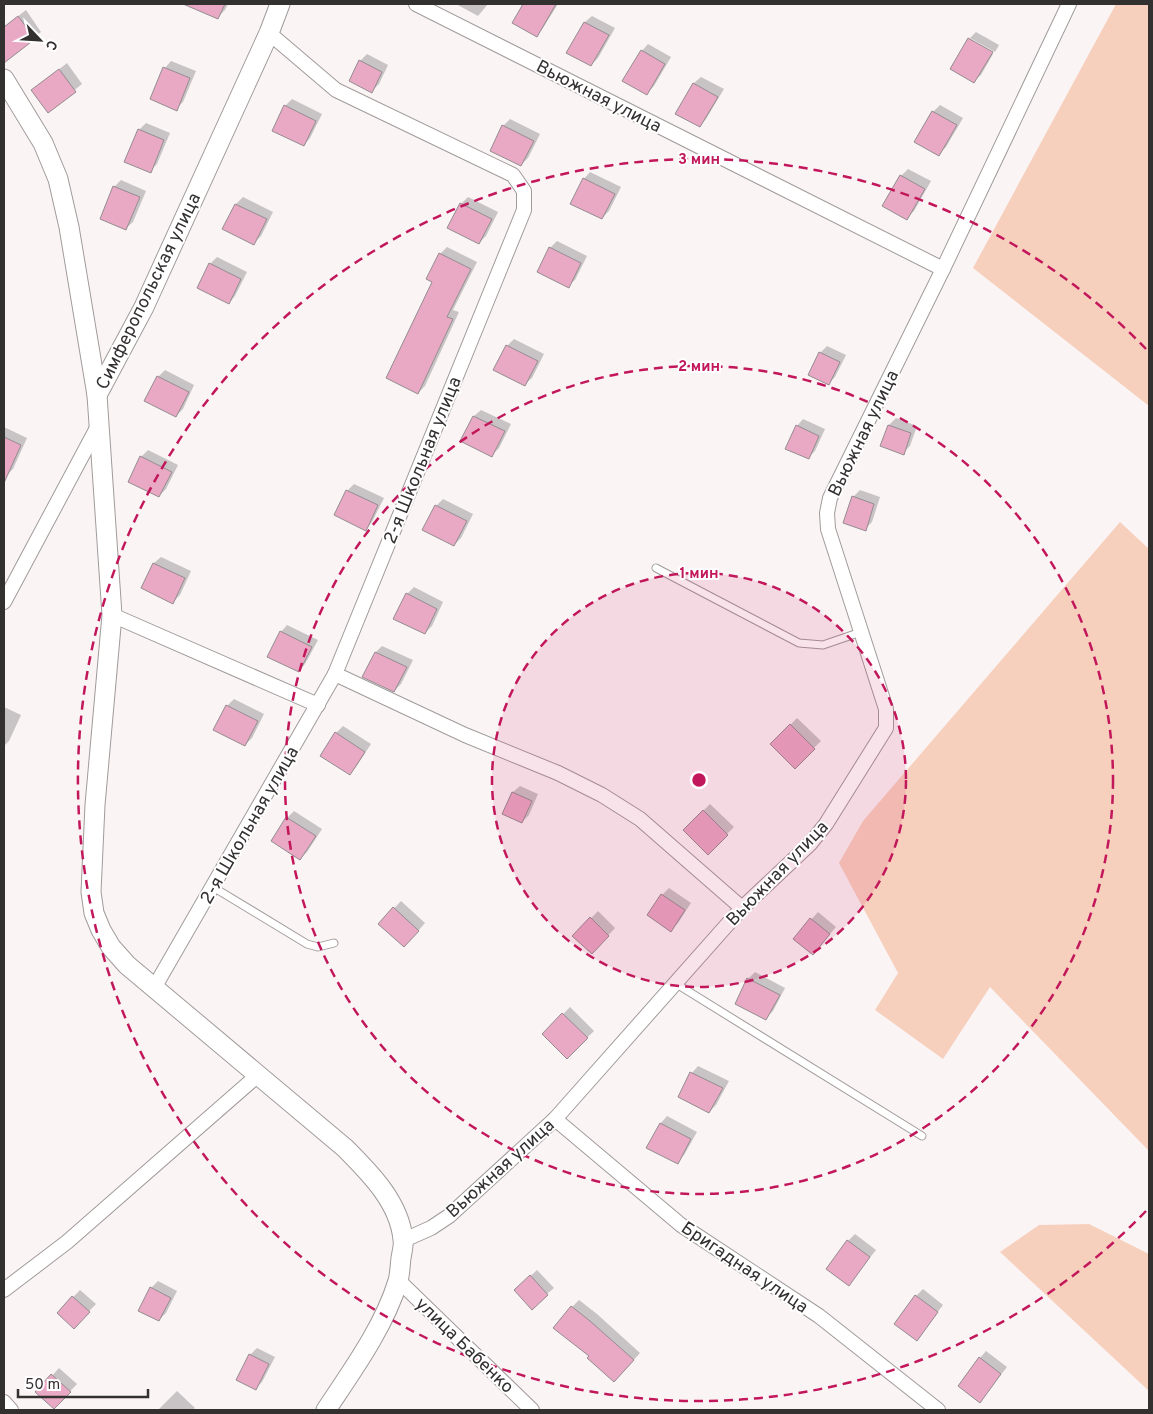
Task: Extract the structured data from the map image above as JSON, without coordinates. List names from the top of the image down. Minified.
{"streets":{"street":["Вьюжная улица","Симферопольская улица","2-я Школьная улица","Бригадная улица","улица Бабенко"]},"crossings":[["Вьюжная улица","Бригадная улица"],["Симферопольская улица","2-я Школьная улица"]],"scale_bar":"50 m","north":"bottom right","rings":["3 мин","2 мин","1 мин"]}
